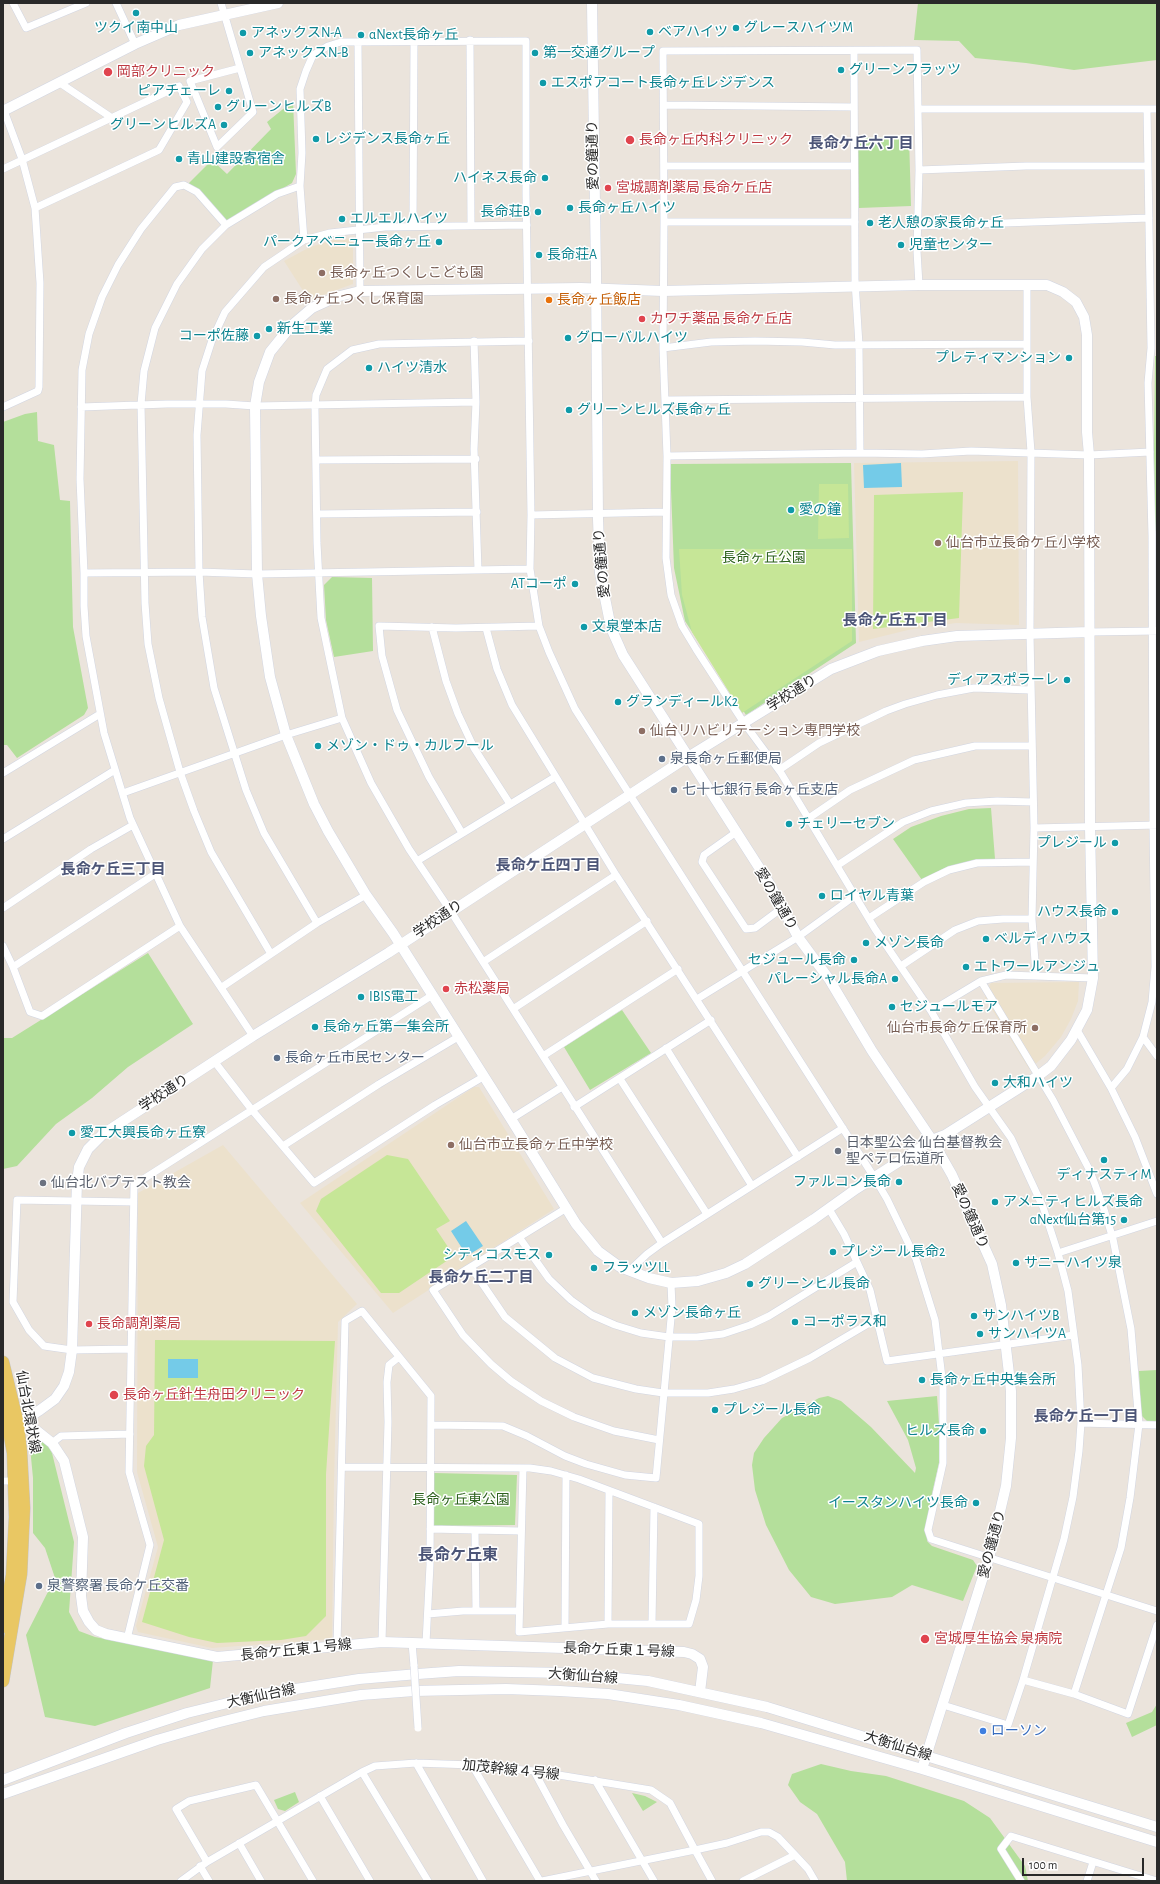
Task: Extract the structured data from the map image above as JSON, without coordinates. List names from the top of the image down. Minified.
{"streets":{"main road":["仙台北環状線"],"street":["愛の鐘通り","学校通り","長命ケ丘東１号線","大衡仙台線","加茂幹線４号線"]},"crossings":[["愛の鐘通り","学校通り"],["愛の鐘通り","大衡仙台線"],["学校通り","仙台北環状線"],["学校通り","長命ケ丘東１号線"],["仙台北環状線","長命ケ丘東１号線"],["長命ケ丘東１号線","大衡仙台線"]],"districts":["長命ケ丘六丁目","長命ケ丘五丁目","長命ケ丘四丁目","長命ケ丘三丁目","長命ケ丘二丁目","長命ケ丘一丁目","長命ケ丘東"],"parks":["長命ヶ丘公園","長命ヶ丘東公園"],"places":["ツクイ南中山","グレースハイツM","ベアハイツ","アネックスN-A","αNext長命ヶ丘","アネックスN-B","第一交通グループ","グリーンフラッツ","岡部クリニック","エスポアコート長命ヶ丘レジデンス","ピアチェーレ","グリーンヒルズB","グリーンヒルズA","レジデンス長命ヶ丘","長命ヶ丘内科クリニック","青山建設寄宿舎","ハイネス長命","宮城調剤薬局 長命ケ丘店","長命ヶ丘ハイツ","長命荘B","エルエルハイツ","老人憩の家長命ヶ丘","パークアベニュー長命ヶ丘","児童センター","長命荘A","長命ヶ丘つくしこども園","長命ヶ丘つくし保育園","長命ヶ丘飯店","カワチ薬品 長命ケ丘店","新生工業","コーポ佐藤","グローバルハイツ","プレティマンション","ハイツ清水","グリーンヒルズ長命ヶ丘","愛の鐘","仙台市立長命ケ丘小学校","ATコーポ","文泉堂本店","ディアスポラーレ","グランディールK2","仙台リハビリテーション専門学校","メゾン・ドゥ・カルフール","泉長命ヶ丘郵便局","七十七銀行 長命ヶ丘支店","チェリーセブン","プレジール","ロイヤル青葉","ハウス長命","ベルディハウス","メゾン長命","セジュール長命","エトワールアンジュ","パレーシャル長命A","赤松薬局","IBIS電工","セジュールモア","長命ヶ丘第一集会所","仙台市長命ケ丘保育所","長命ヶ丘市民センター","大和ハイツ","愛工大興長命ヶ丘寮","仙台市立長命ヶ丘中学校","日本聖公会 仙台基督教会 聖ペテロ伝道所","ディナスティM","ファルコン長命","仙台北バプテスト教会","アメニティヒルズ長命","αNext仙台第15","プレジール長命2","シティコスモス","サニーハイツ泉","フラッツLL","グリーンヒル長命","メゾン長命ヶ丘","サンハイツB","コーポラス和","長命調剤薬局","サンハイツA","長命ヶ丘中央集会所","長命ヶ丘針生舟田クリニック","プレジール長命","ヒルズ長命","イースタンハイツ長命","泉警察署 長命ケ丘交番","宮城厚生協会 泉病院","ローソン"],"scale_bar":"100 m"}
